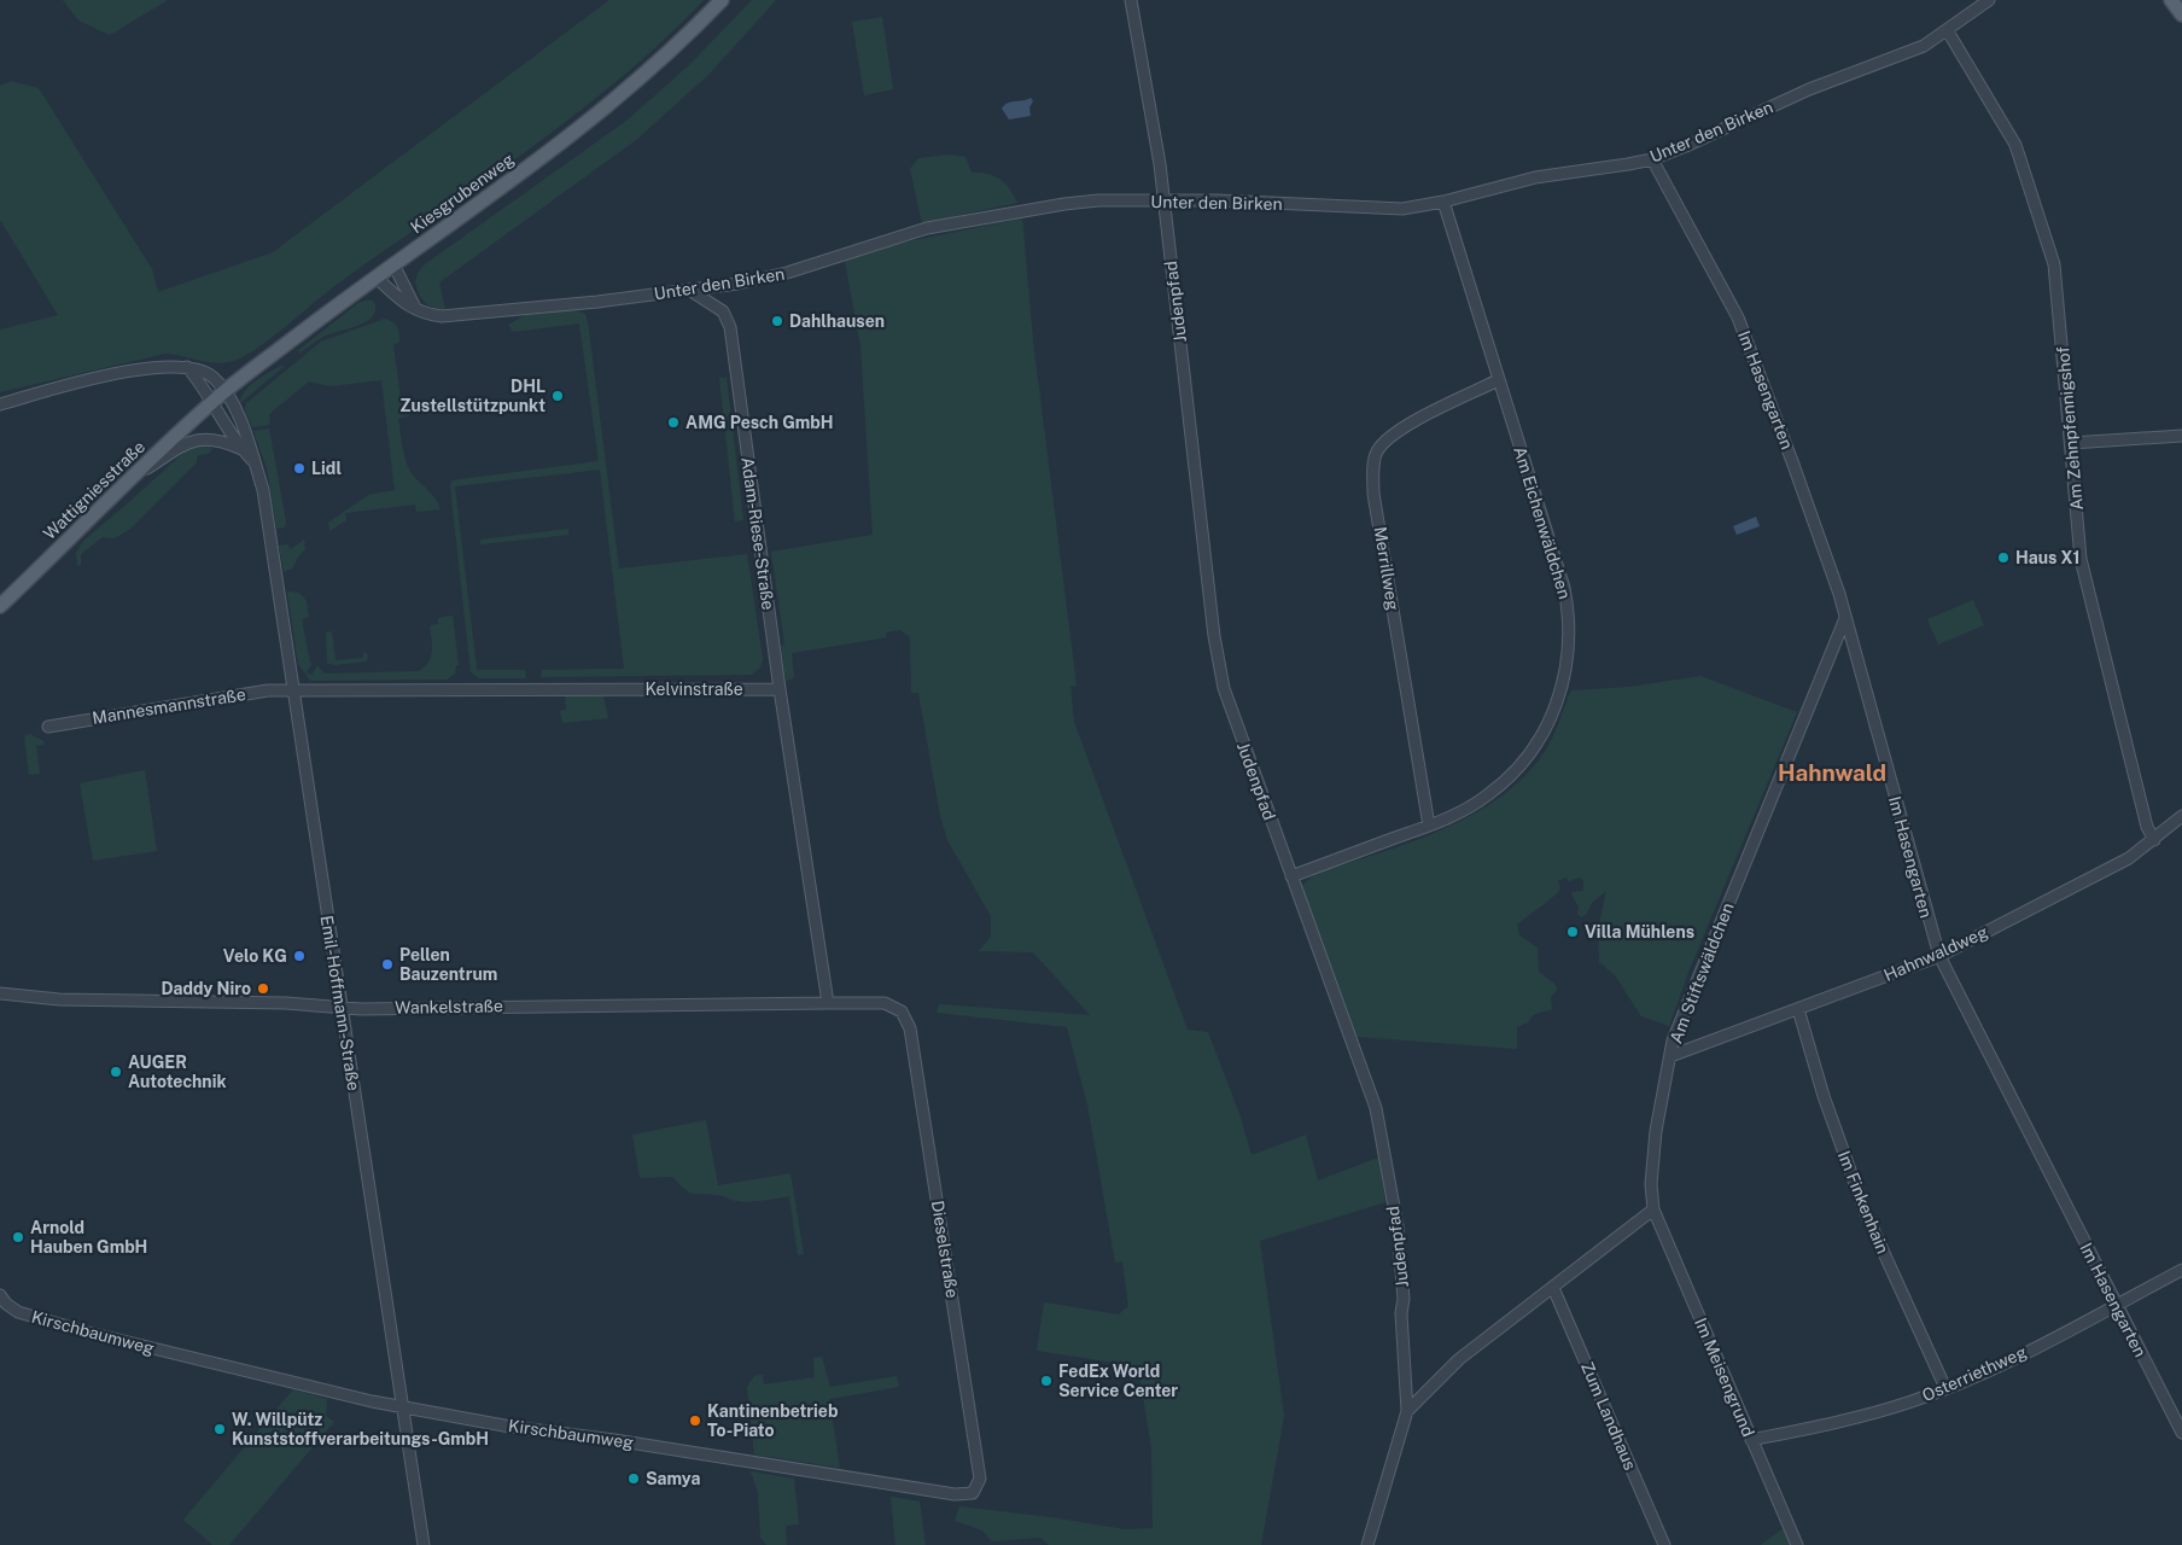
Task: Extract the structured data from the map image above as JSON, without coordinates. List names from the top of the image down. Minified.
{"streets":{"main road":["Kiesgrubenweg","Wattigniesstraße"],"street":["Unter den Birken","Judenpfad","Im Hasengarten","Am Zehnpfennigshof","Am Eichenwäldchen","Adam-Riese-Straße","Merrillweg","Kelvinstraße","Mannesmannstraße","Hahnwaldweg","Am Stiftswäldchen","Emil-Hoffmann-Straße","Wankelstraße","Im Finkenhain","Dieselstraße","Kirschbaumweg","Osterriethweg","Im Meisengrund","Zum Landhaus"]},"crossings":[["Unter den Birken","Kiesgrubenweg"],["Unter den Birken","Judenpfad"],["Unter den Birken","Im Hasengarten"],["Unter den Birken","Am Zehnpfennigshof"],["Unter den Birken","Am Eichenwäldchen"],["Unter den Birken","Adam-Riese-Straße"],["Kiesgrubenweg","Wattigniesstraße"],["Kiesgrubenweg","Emil-Hoffmann-Straße"],["Judenpfad","Am Eichenwäldchen"],["Im Hasengarten","Hahnwaldweg"],["Im Hasengarten","Am Stiftswäldchen"],["Im Hasengarten","Osterriethweg"],["Am Zehnpfennigshof","Hahnwaldweg"],["Wattigniesstraße","Emil-Hoffmann-Straße"],["Am Eichenwäldchen","Merrillweg"],["Adam-Riese-Straße","Kelvinstraße"],["Kelvinstraße","Mannesmannstraße"],["Kelvinstraße","Emil-Hoffmann-Straße"],["Mannesmannstraße","Emil-Hoffmann-Straße"],["Hahnwaldweg","Am Stiftswäldchen"],["Hahnwaldweg","Im Finkenhain"],["Am Stiftswäldchen","Im Meisengrund"],["Emil-Hoffmann-Straße","Wankelstraße"],["Emil-Hoffmann-Straße","Kirschbaumweg"],["Wankelstraße","Dieselstraße"],["Im Finkenhain","Osterriethweg"],["Dieselstraße","Kirschbaumweg"],["Osterriethweg","Im Meisengrund"]],"districts":["Hahnwald"],"places":["Dahlhausen","DHL Zustellstützpunkt","AMG Pesch GmbH","Lidl","Haus X1","Villa Mühlens","Velo KG","Pellen Bauzentrum","Daddy Niro","AUGER Autotechnik","Arnold Hauben GmbH","FedEx World Service Center","Kantinenbetrieb To-Piato","W. Willpütz Kunststoffverarbeitungs-GmbH","Samya"]}
